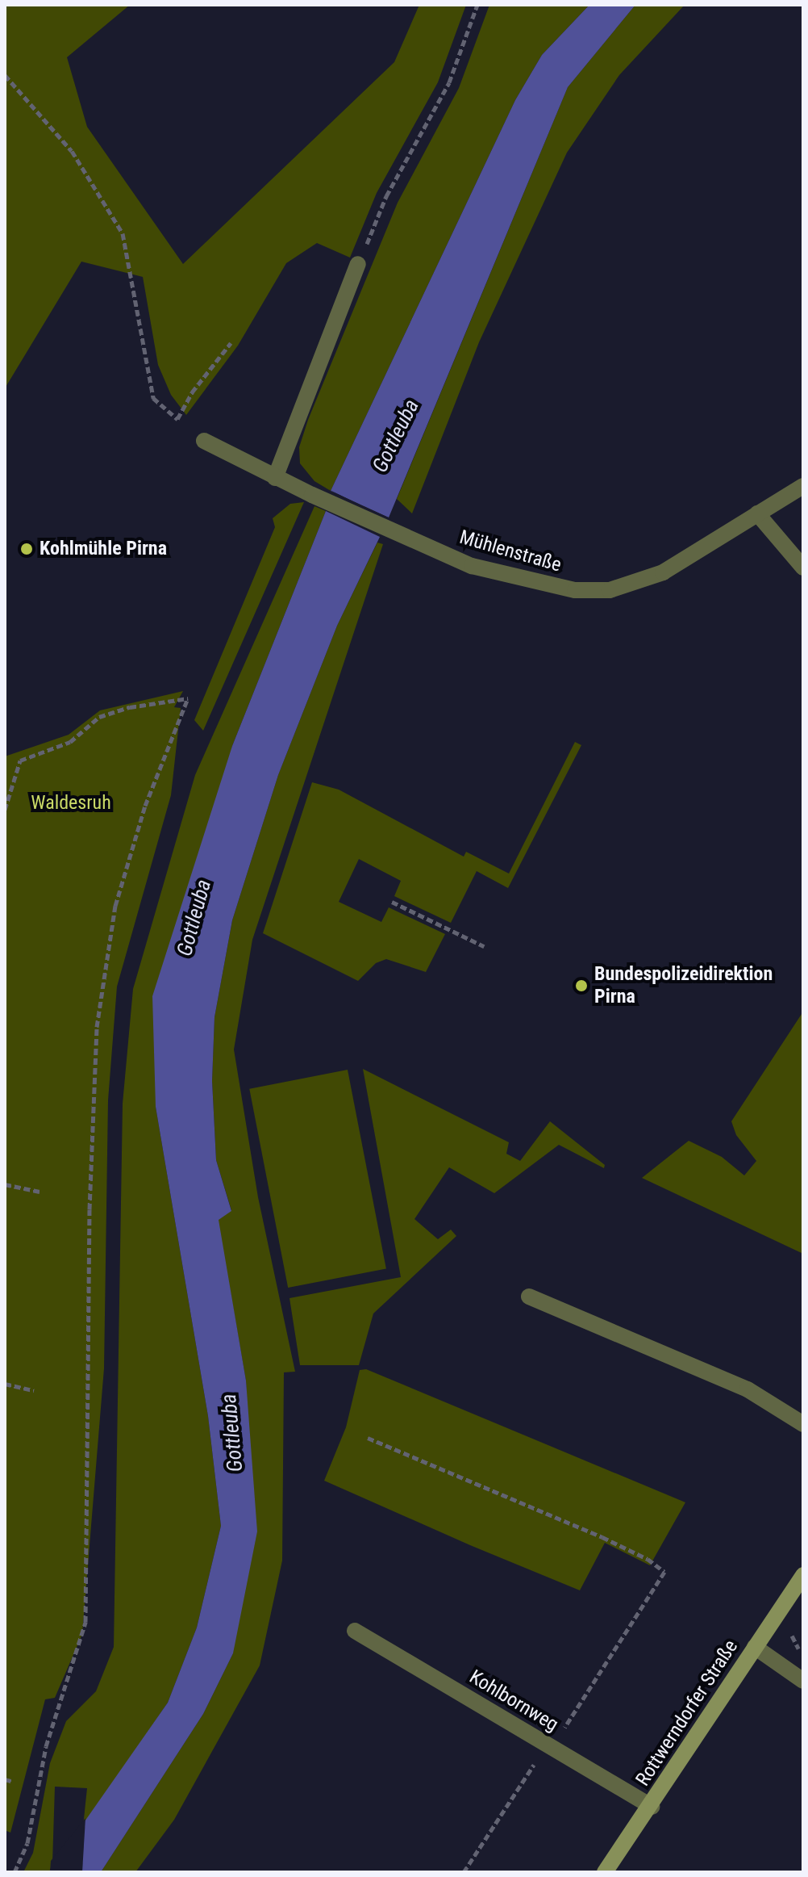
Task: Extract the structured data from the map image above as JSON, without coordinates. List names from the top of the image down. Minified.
{"streets":{"main road":["Rottwerndorfer Straße"],"street":["Mühlenstraße","Kohlbornweg"]},"crossings":[["Kohlbornweg","Rottwerndorfer Straße"]],"water":["Gottleuba"],"parks":["Waldesruh"],"places":["Kohlmühle Pirna","Bundespolizeidirektion Pirna"]}
